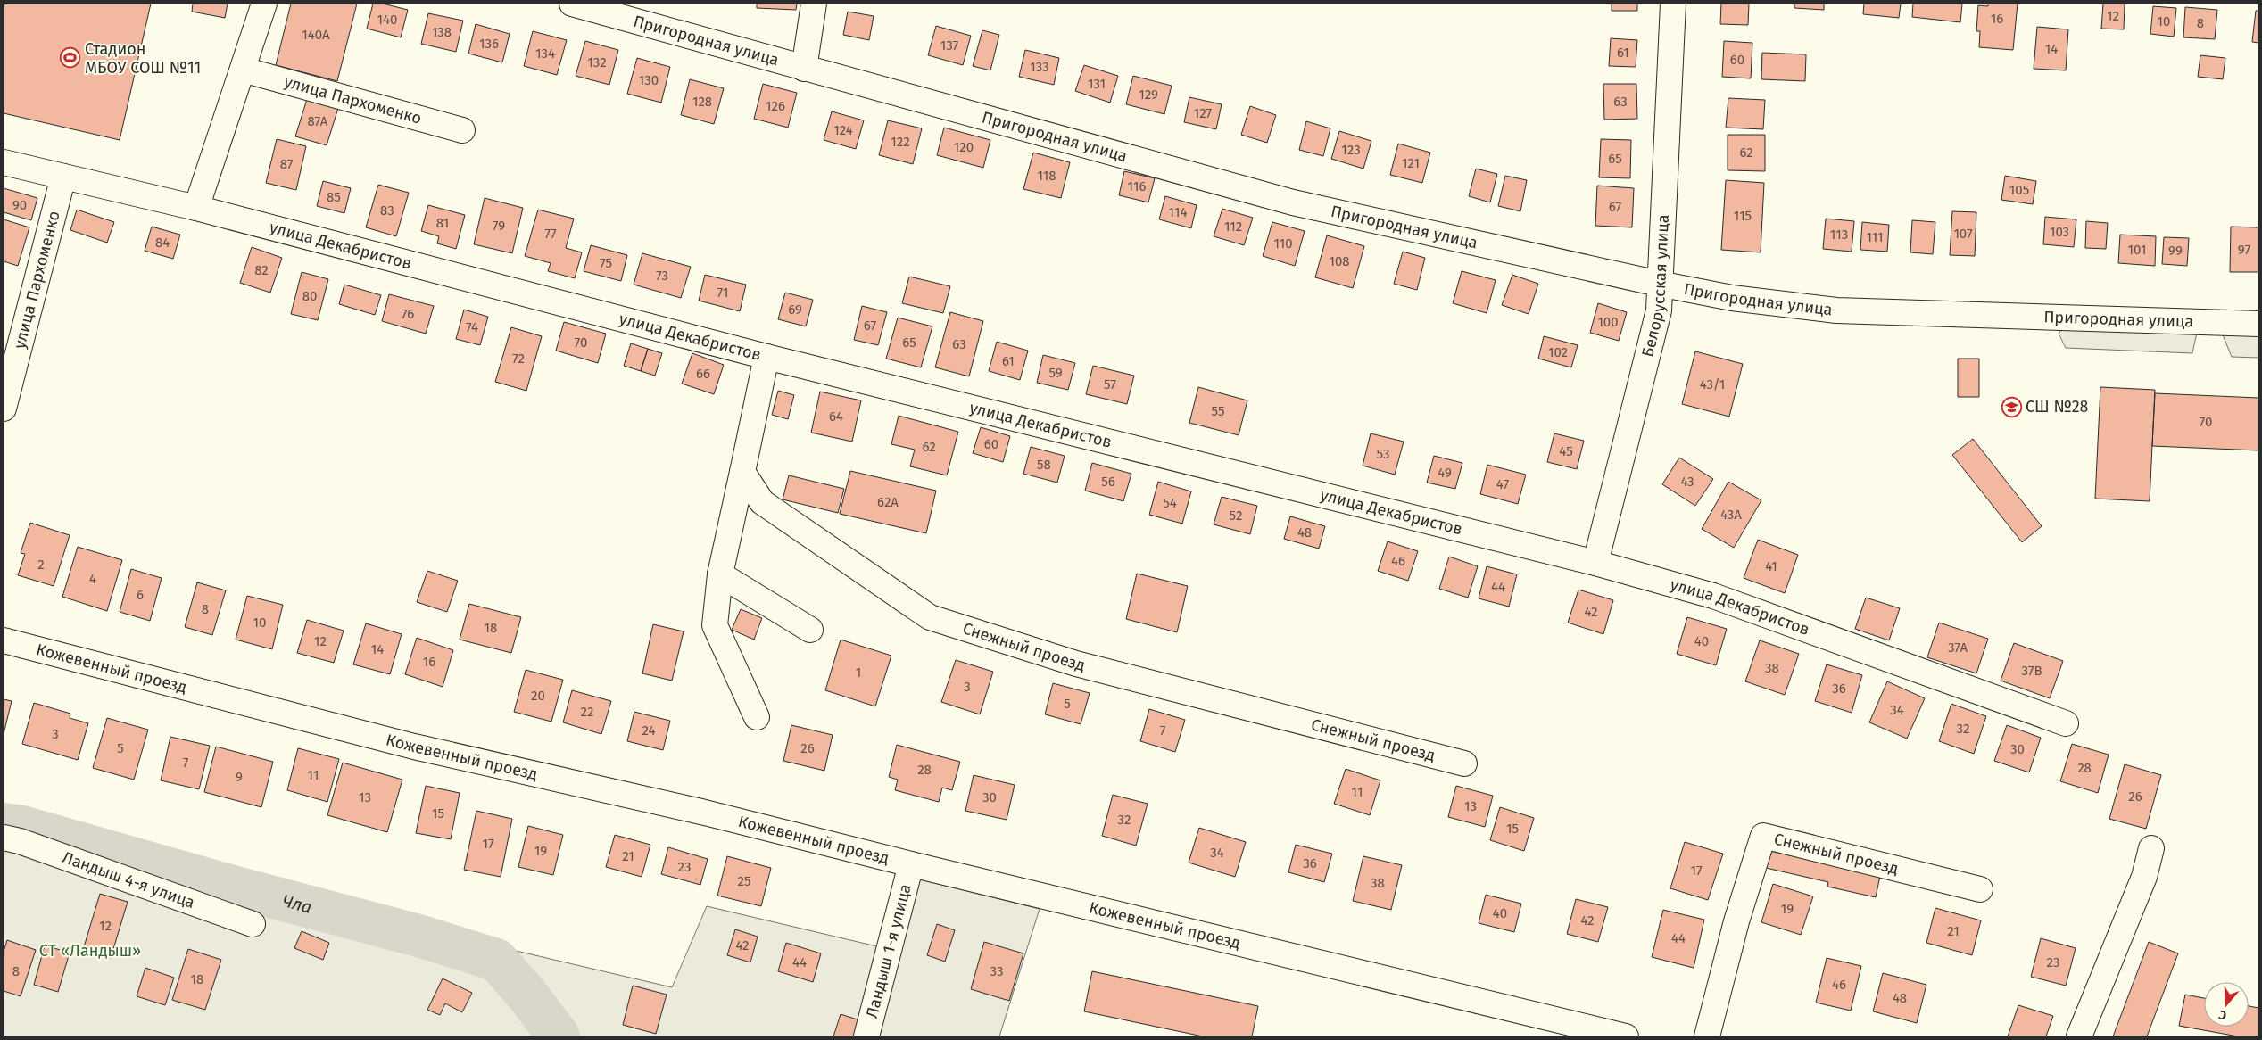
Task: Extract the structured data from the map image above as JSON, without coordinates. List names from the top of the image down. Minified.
{"streets":{"street":["Пригородная улица","улица Пархоменко","улица Декабристов","Белорусская улица","Снежный проезд","Кожевенный проезд","Ландыш 4-я улица","Ландыш 1-я улица"]},"crossings":[["Пригородная улица","Белорусская улица"],["улица Пархоменко","улица Декабристов"],["улица Декабристов","Белорусская улица"],["Кожевенный проезд","Ландыш 1-я улица"]],"water":["Чла"],"parks":["СТ «Ландыш»"],"places":{"sports":["Стадион МБОУ СОШ №11"],"school or university":["СШ №28"]},"house_numbers":["12","16","140","10","8","138","140А","136","137","14","61","134","60","132","133","130","131","129","128","63","126","127","87А","124","122","120","123","62","65","121","87","118","116","105","85","90","67","83","114","115","81","79","112","103","77","107","113","111","84","110","101","97","99","108","75","82","73","71","80","69","76","100","67","74","70","65","63","102","72","61","59","66","57","43/1","55","64","70","60","62","45","53","58","49","56","43","47","62А","54","43А","52","48","46","2","41","4","44","6","8","42","10","18","12","40","37А","14","16","38","37В","1","3","36","20","5","34","22","32","24","7","3","5","26","30","7","28","28","11","9","11","26","13","30","13","15","32","15","17","19","34","21","36","23","17","25","38","19","40","42","12","21","44","42","44","23","8","33","18","46","48"],"north":"bottom"}
